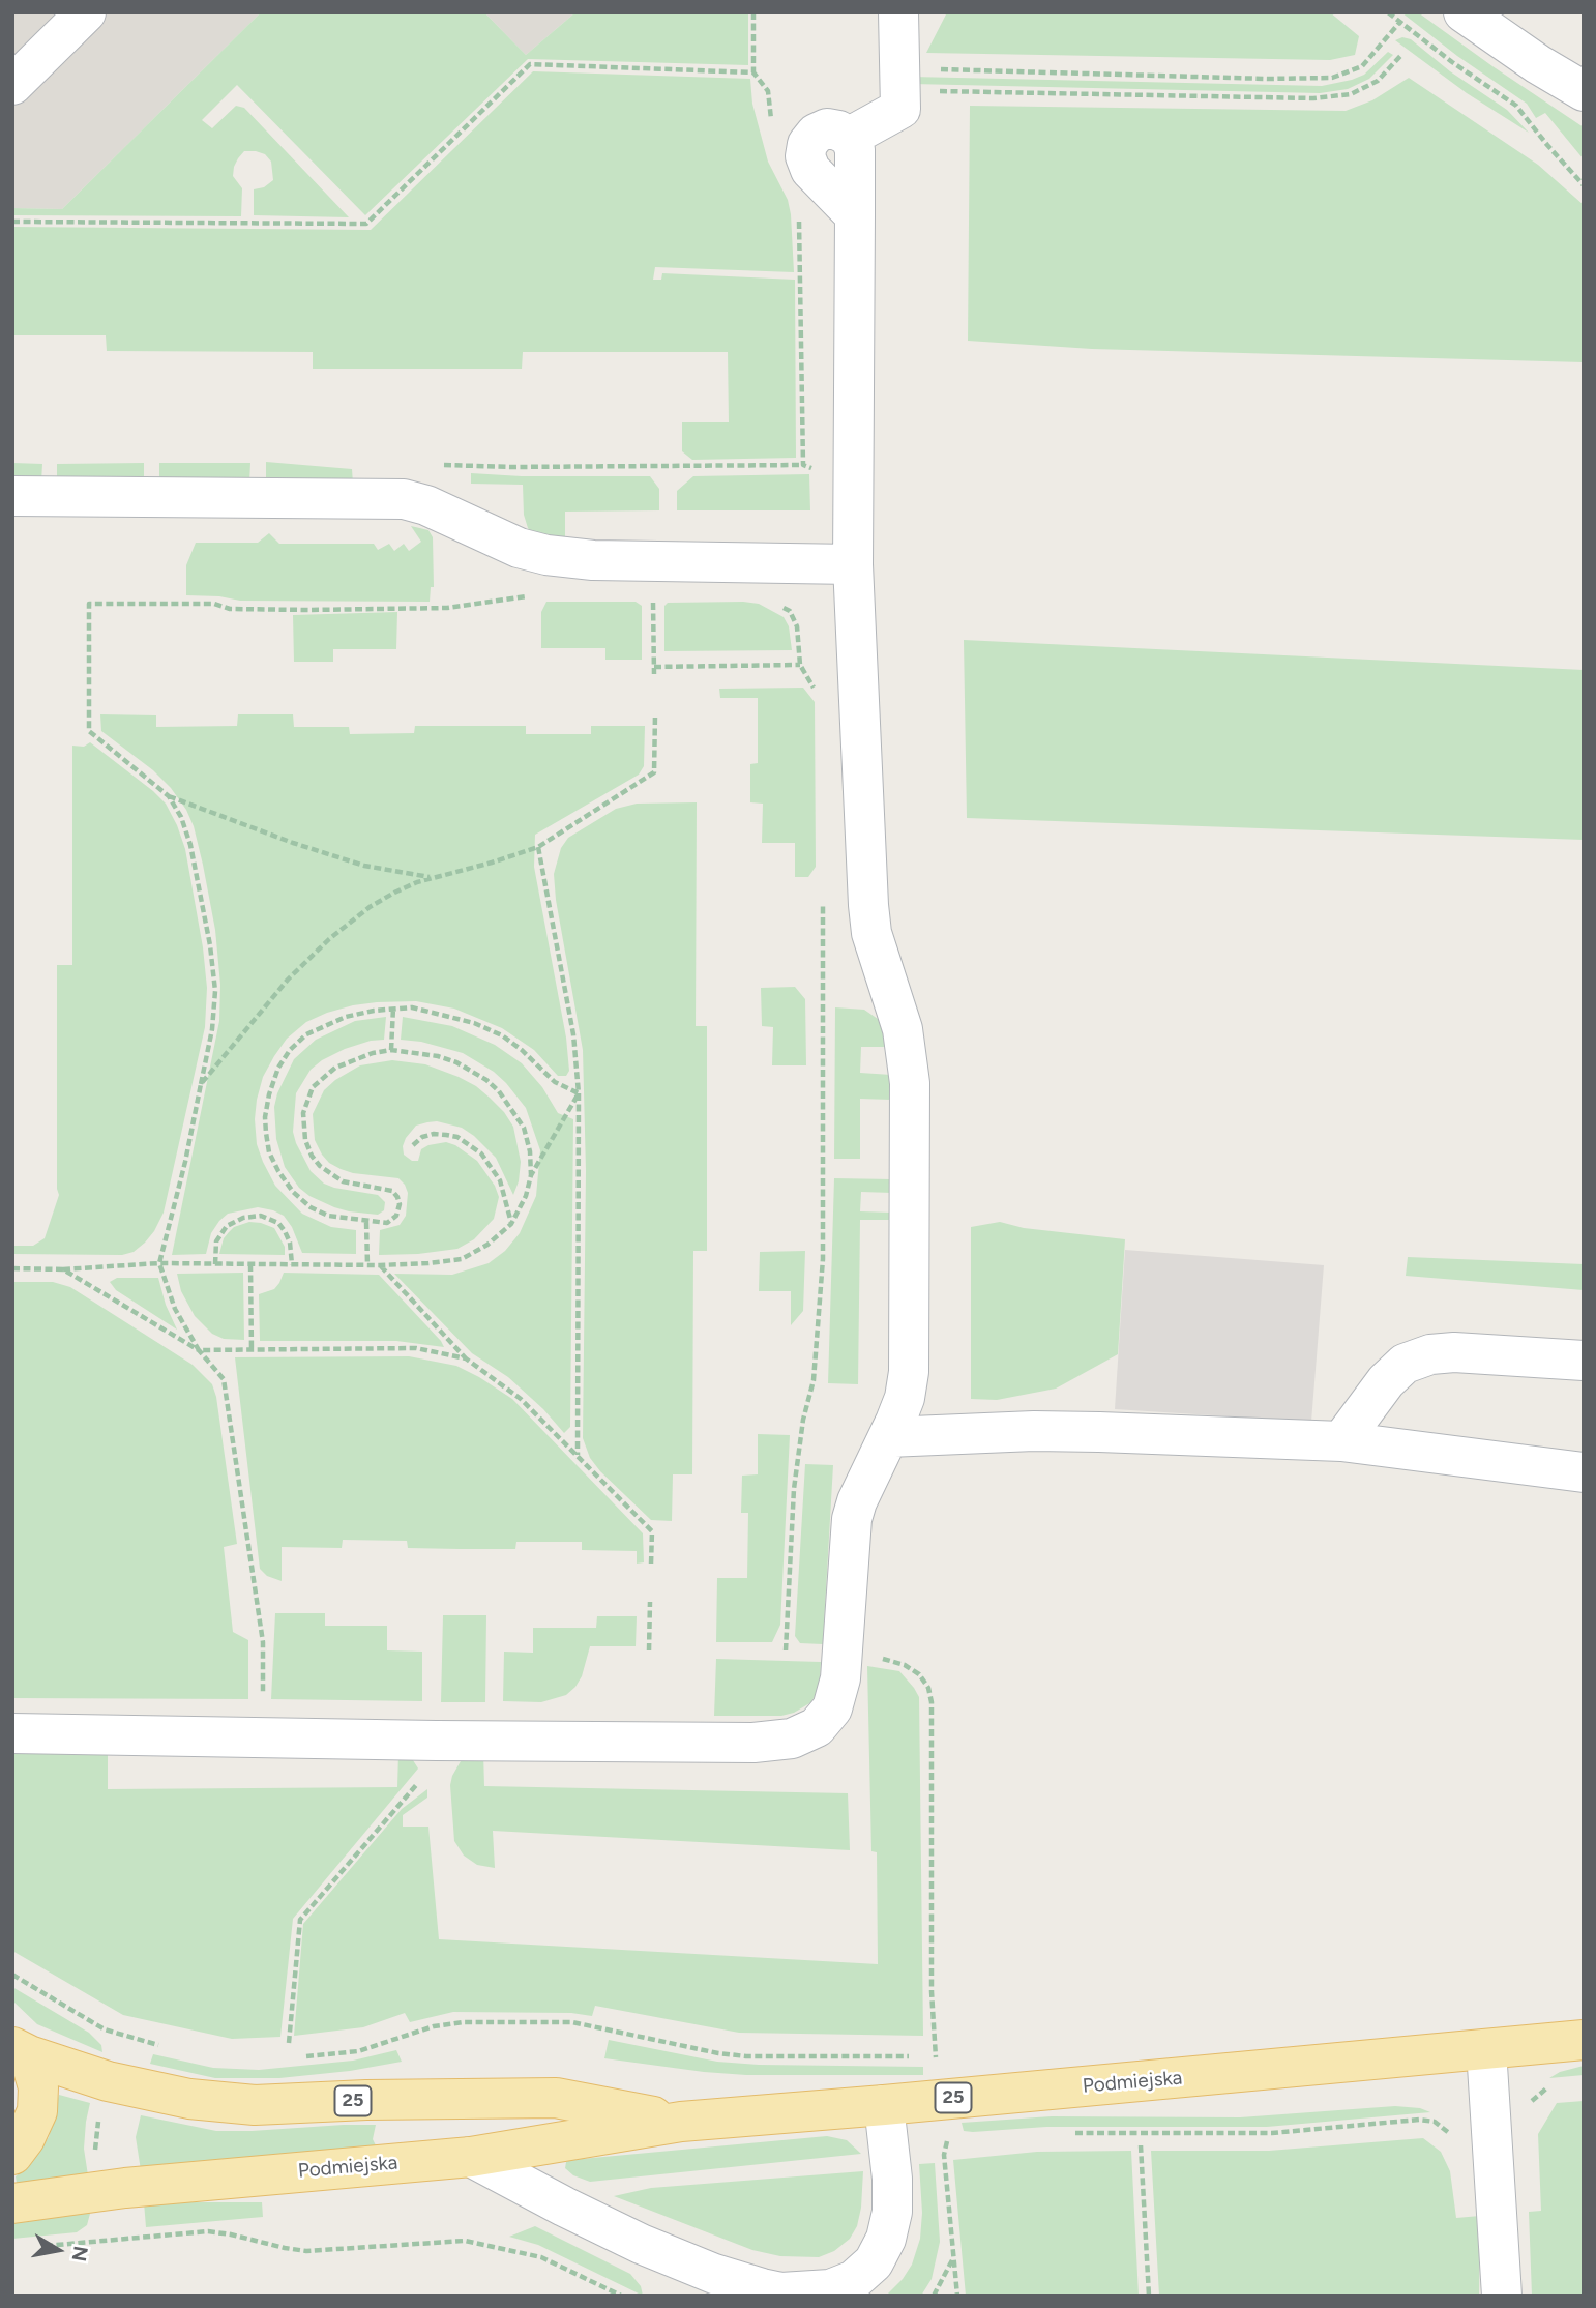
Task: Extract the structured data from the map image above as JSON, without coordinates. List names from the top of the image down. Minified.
{"streets":{"main road":["Podmiejska","25"]},"crossings":[["Podmiejska","25"]],"north":"right"}
